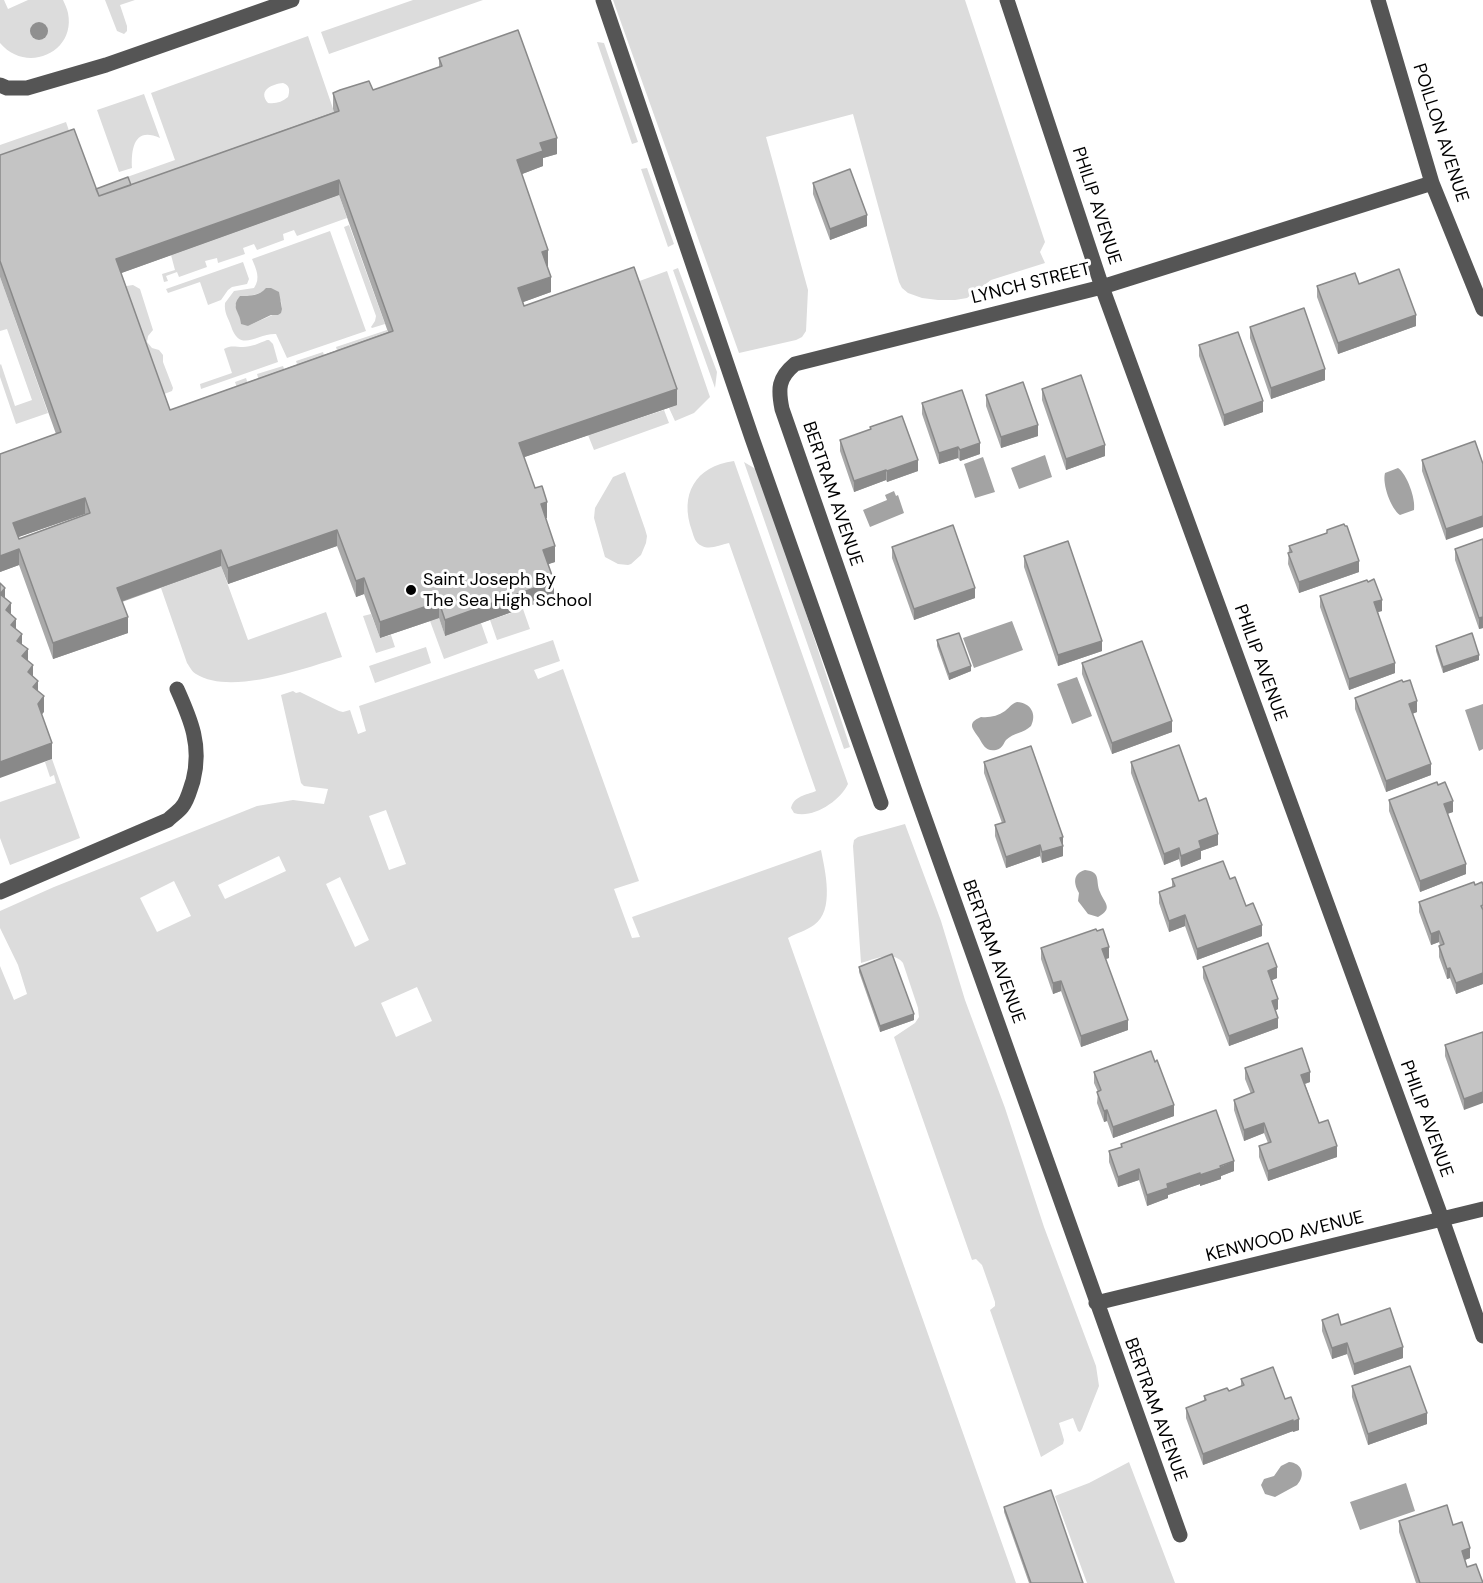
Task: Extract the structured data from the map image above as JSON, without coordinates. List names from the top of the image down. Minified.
{"streets":{"street":["POILLON AVENUE","PHILIP AVENUE","LYNCH STREET","BERTRAM AVENUE","KENWOOD AVENUE"]},"crossings":[["POILLON AVENUE","LYNCH STREET"],["PHILIP AVENUE","LYNCH STREET"],["PHILIP AVENUE","KENWOOD AVENUE"],["LYNCH STREET","BERTRAM AVENUE"],["BERTRAM AVENUE","KENWOOD AVENUE"]],"places":["Saint Joseph By The Sea High School"]}
